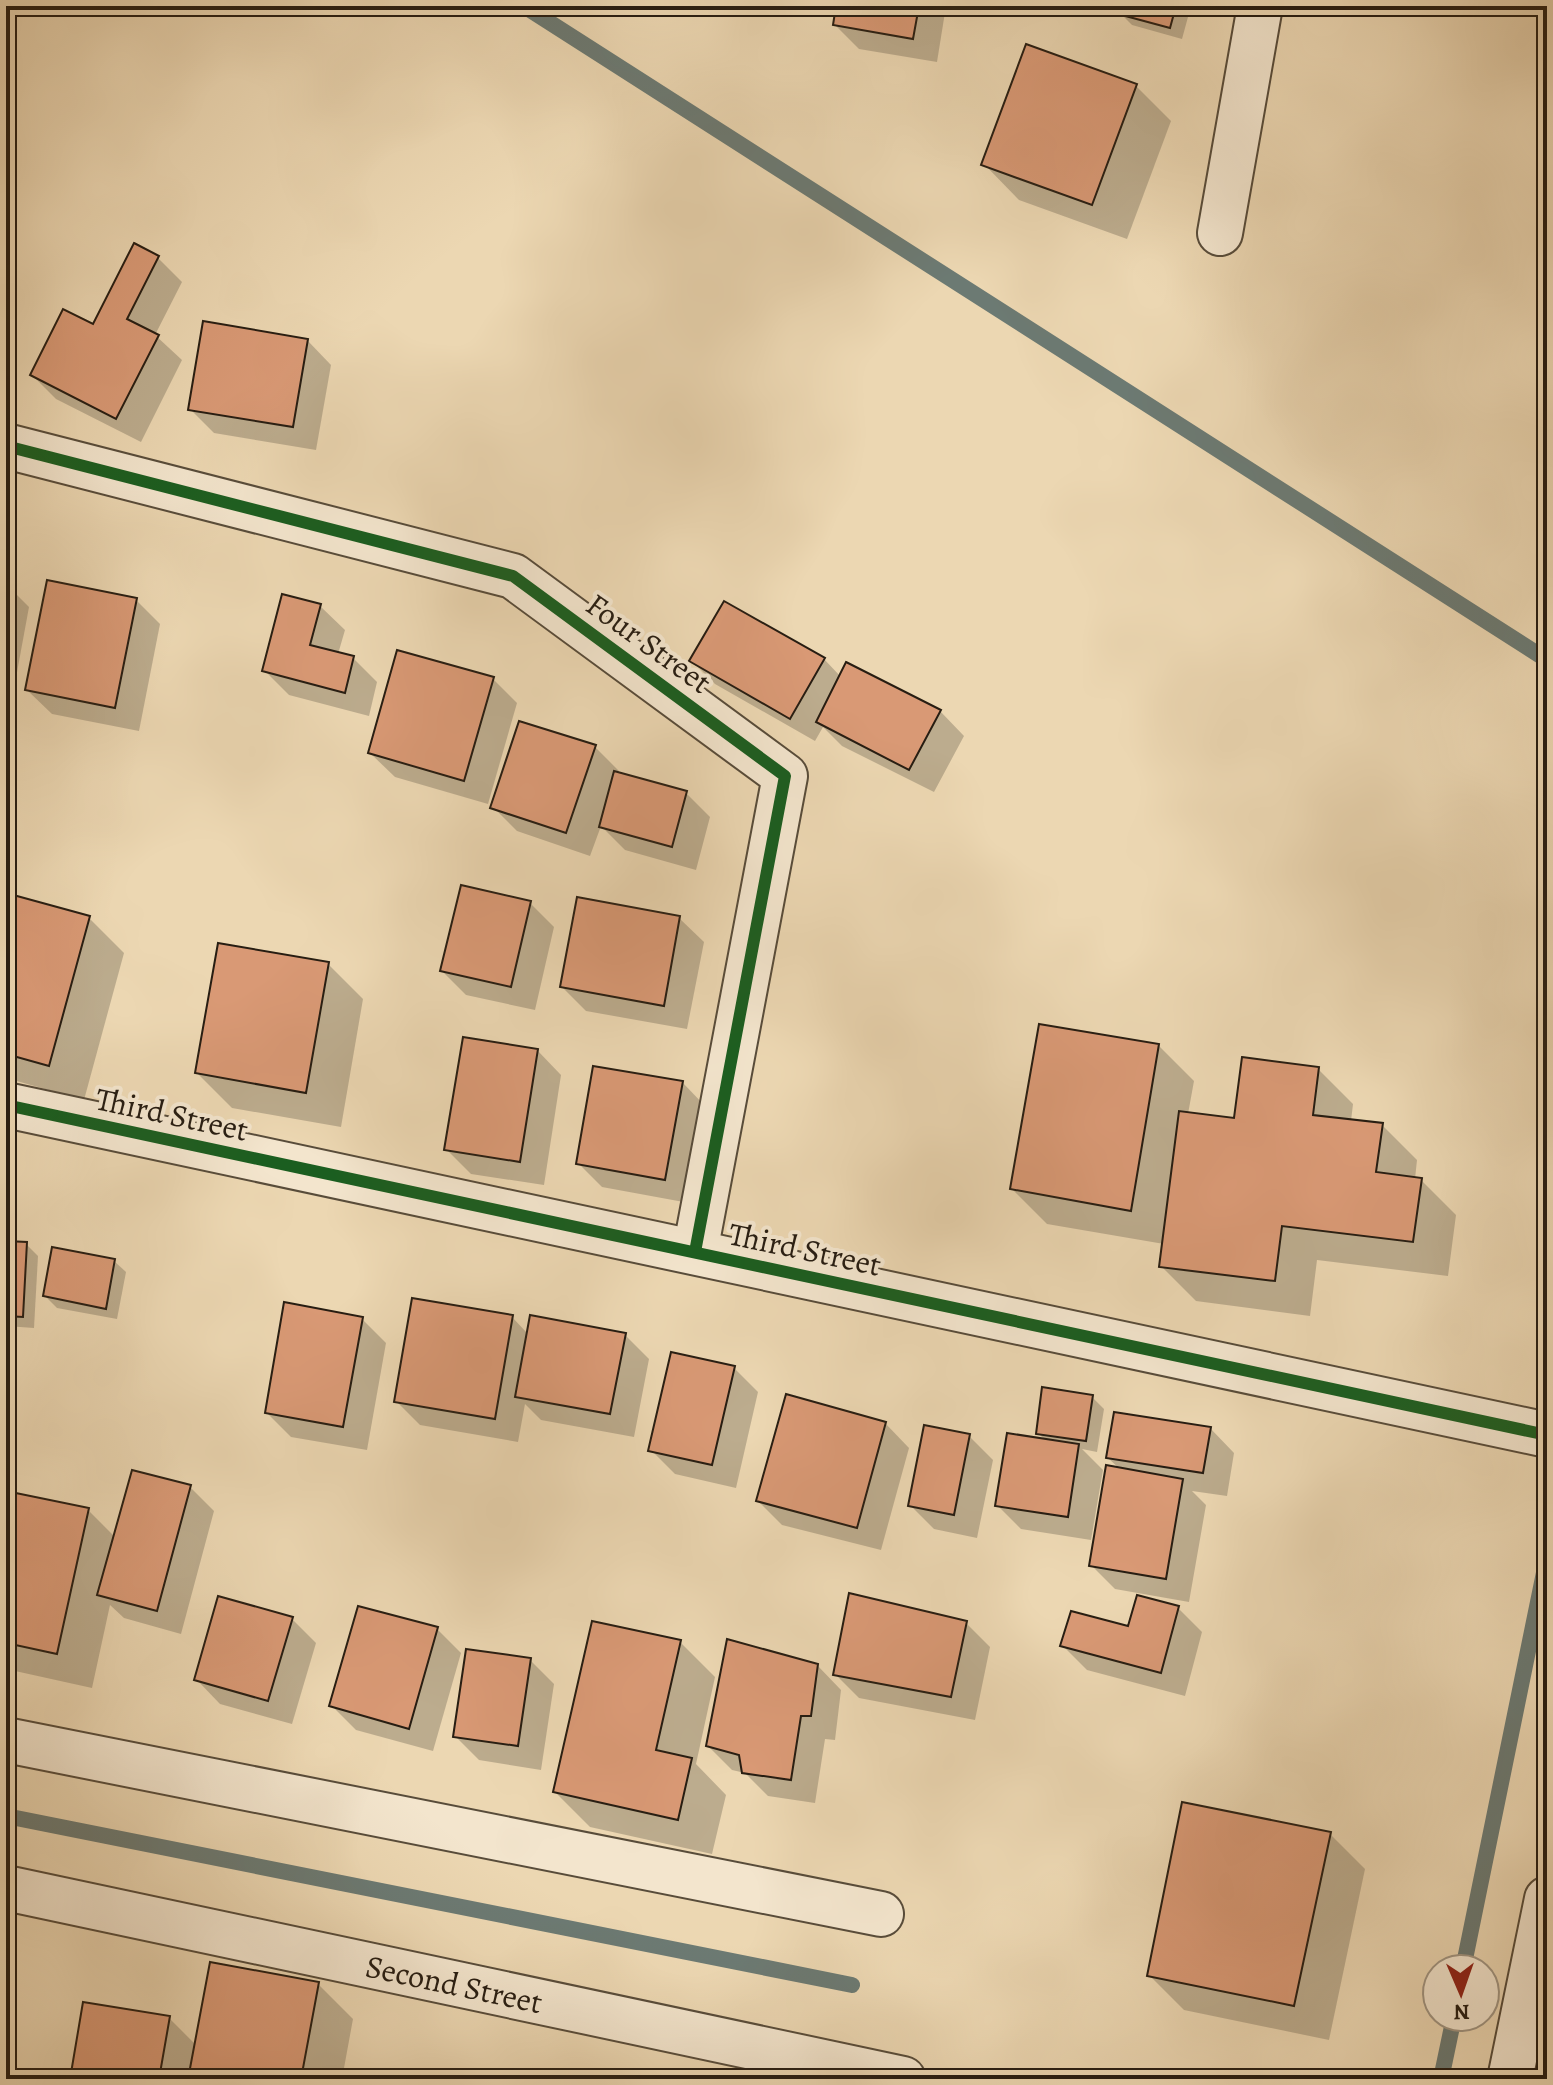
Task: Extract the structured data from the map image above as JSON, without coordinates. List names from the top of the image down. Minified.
{"streets":{"street":["Four Street","Third Street","Second Street"]},"crossings":[["Four Street","Third Street"]],"north":"bottom"}
